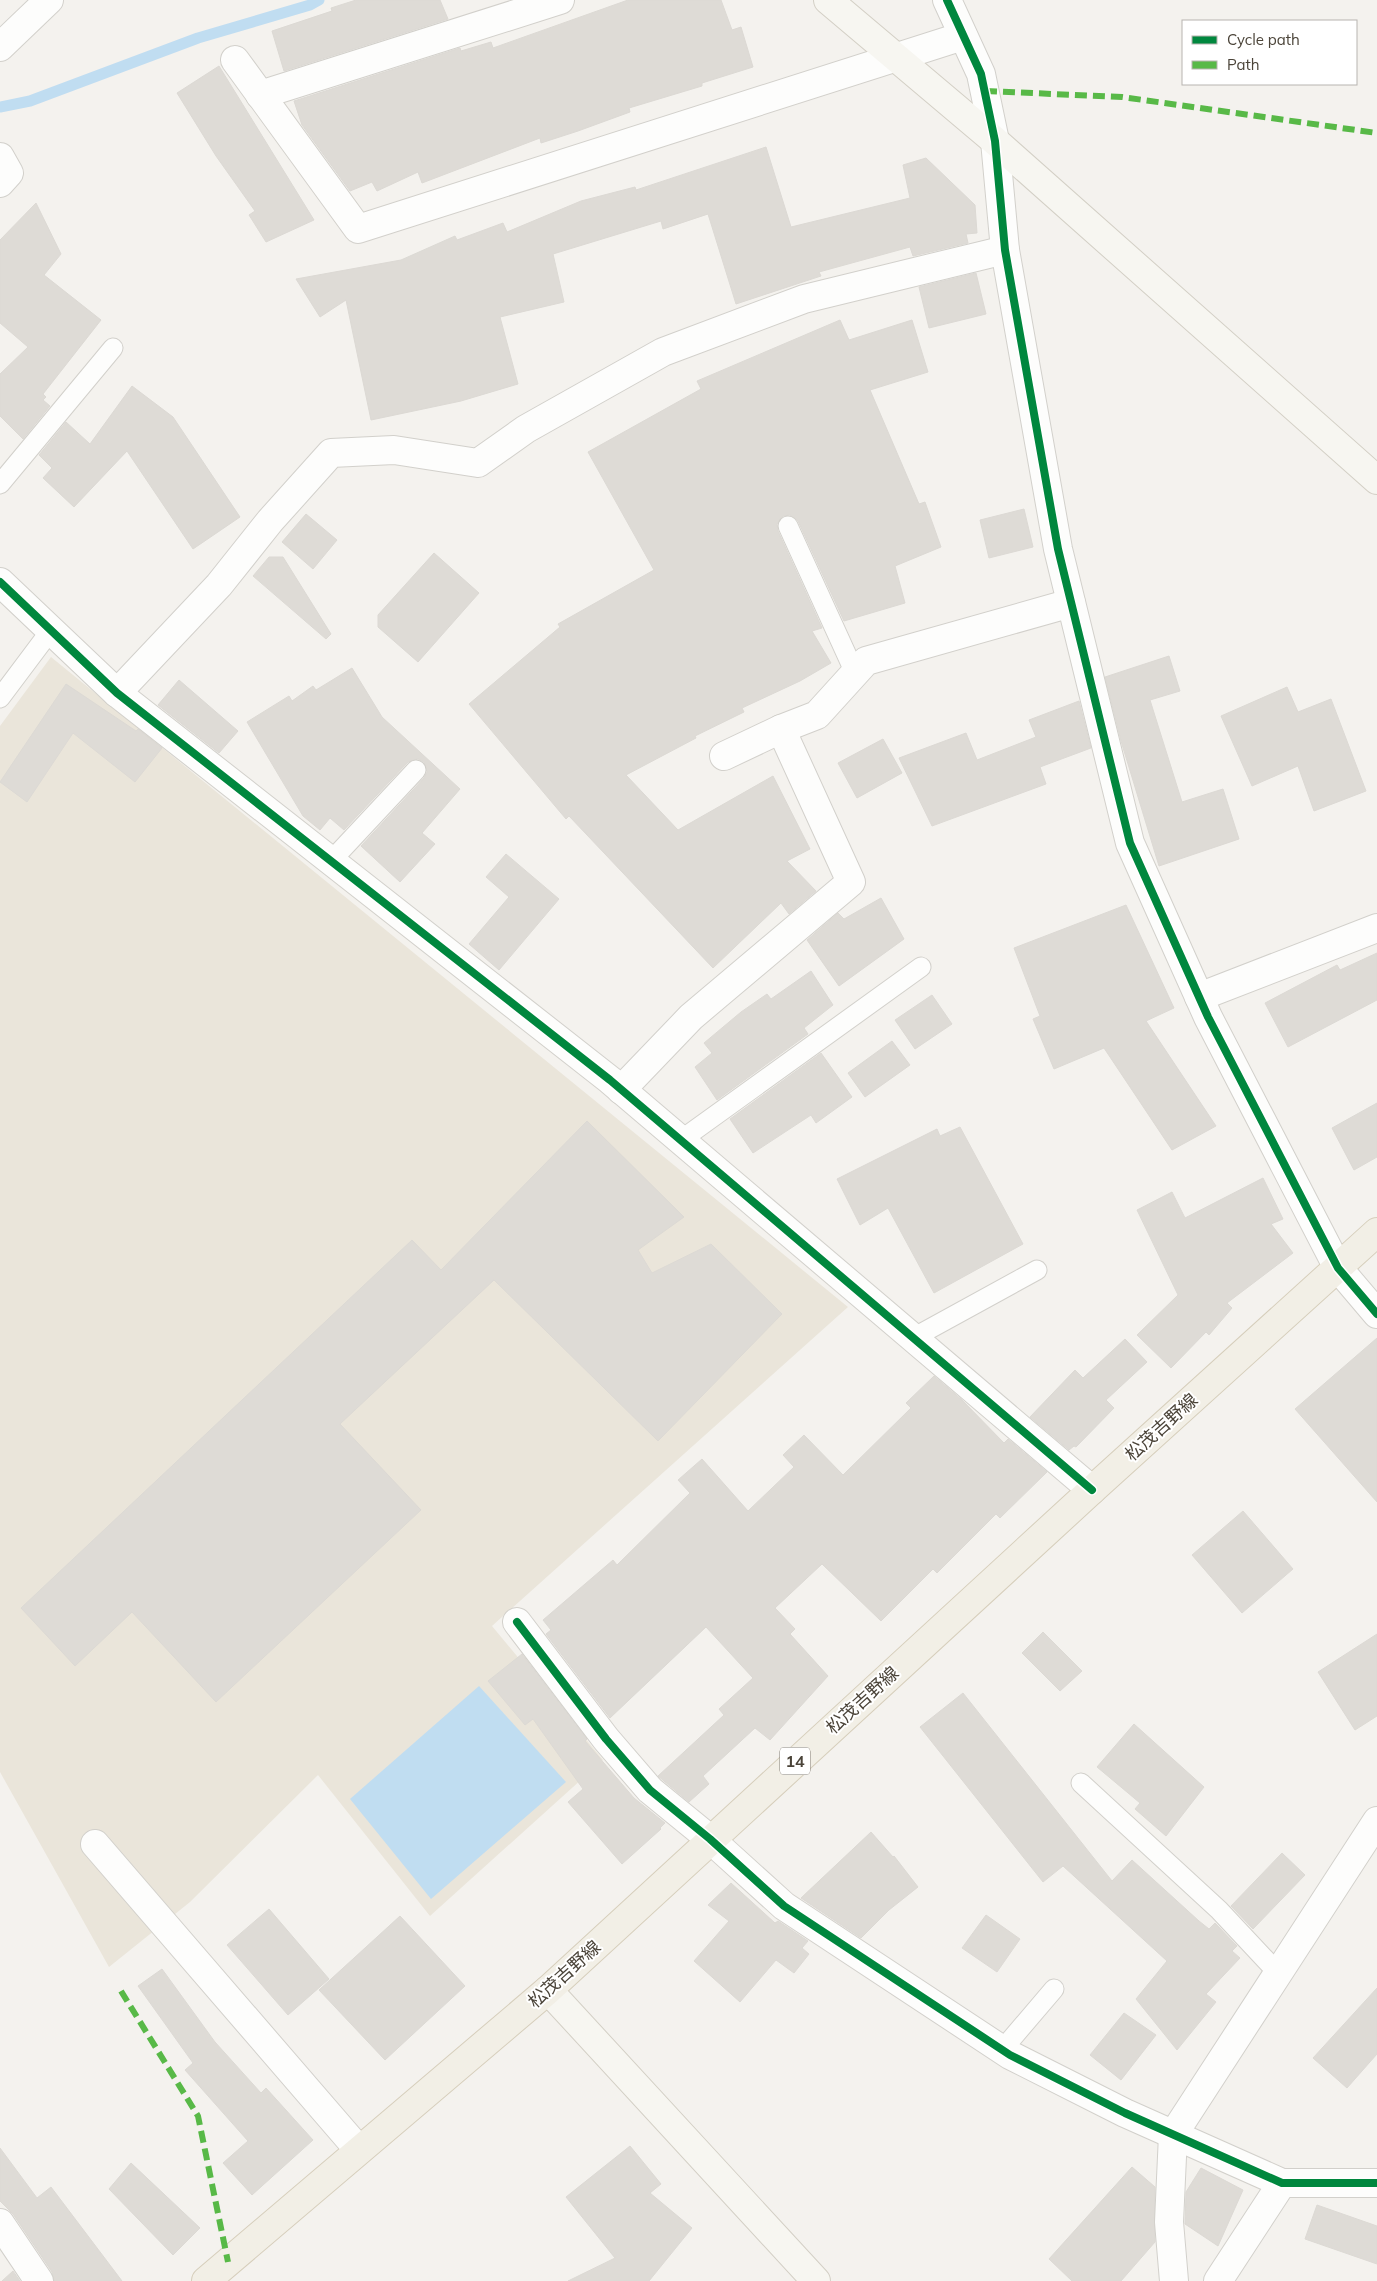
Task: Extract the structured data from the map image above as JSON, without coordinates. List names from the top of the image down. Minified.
{"streets":{"main road":["松茂吉野線","14"]},"legend":["Cycle path","Path"]}
